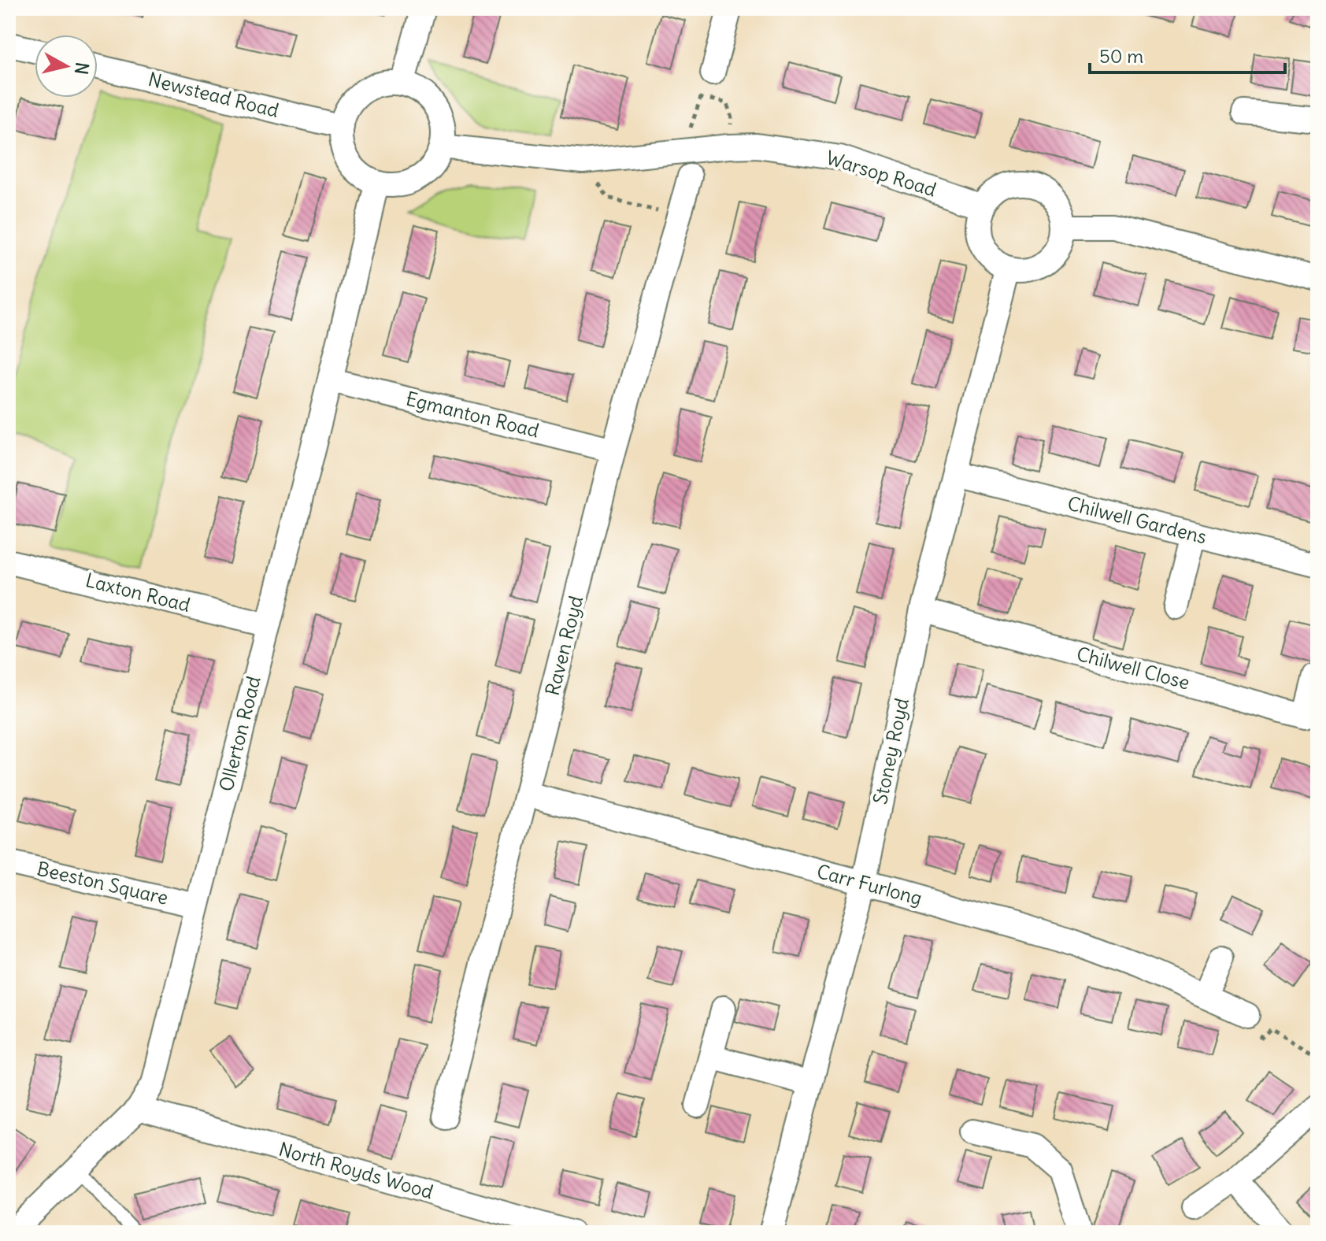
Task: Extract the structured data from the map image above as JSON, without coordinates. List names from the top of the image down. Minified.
{"streets":{"street":["Newstead Road","Warsop Road","Egmanton Road","Chilwell Gardens","Laxton Road","Raven Royd","Chilwell Close","Ollerton Road","Stoney Royd","Beeston Square","Carr Furlong","North Royds Wood"]},"crossings":[["Newstead Road","Ollerton Road"],["Warsop Road","Stoney Royd"],["Egmanton Road","Raven Royd"],["Egmanton Road","Ollerton Road"],["Chilwell Gardens","Stoney Royd"],["Laxton Road","Ollerton Road"],["Raven Royd","Carr Furlong"],["Chilwell Close","Stoney Royd"],["Ollerton Road","Beeston Square"],["Ollerton Road","North Royds Wood"],["Stoney Royd","Carr Furlong"]],"scale_bar":"50 m","north":"right"}
